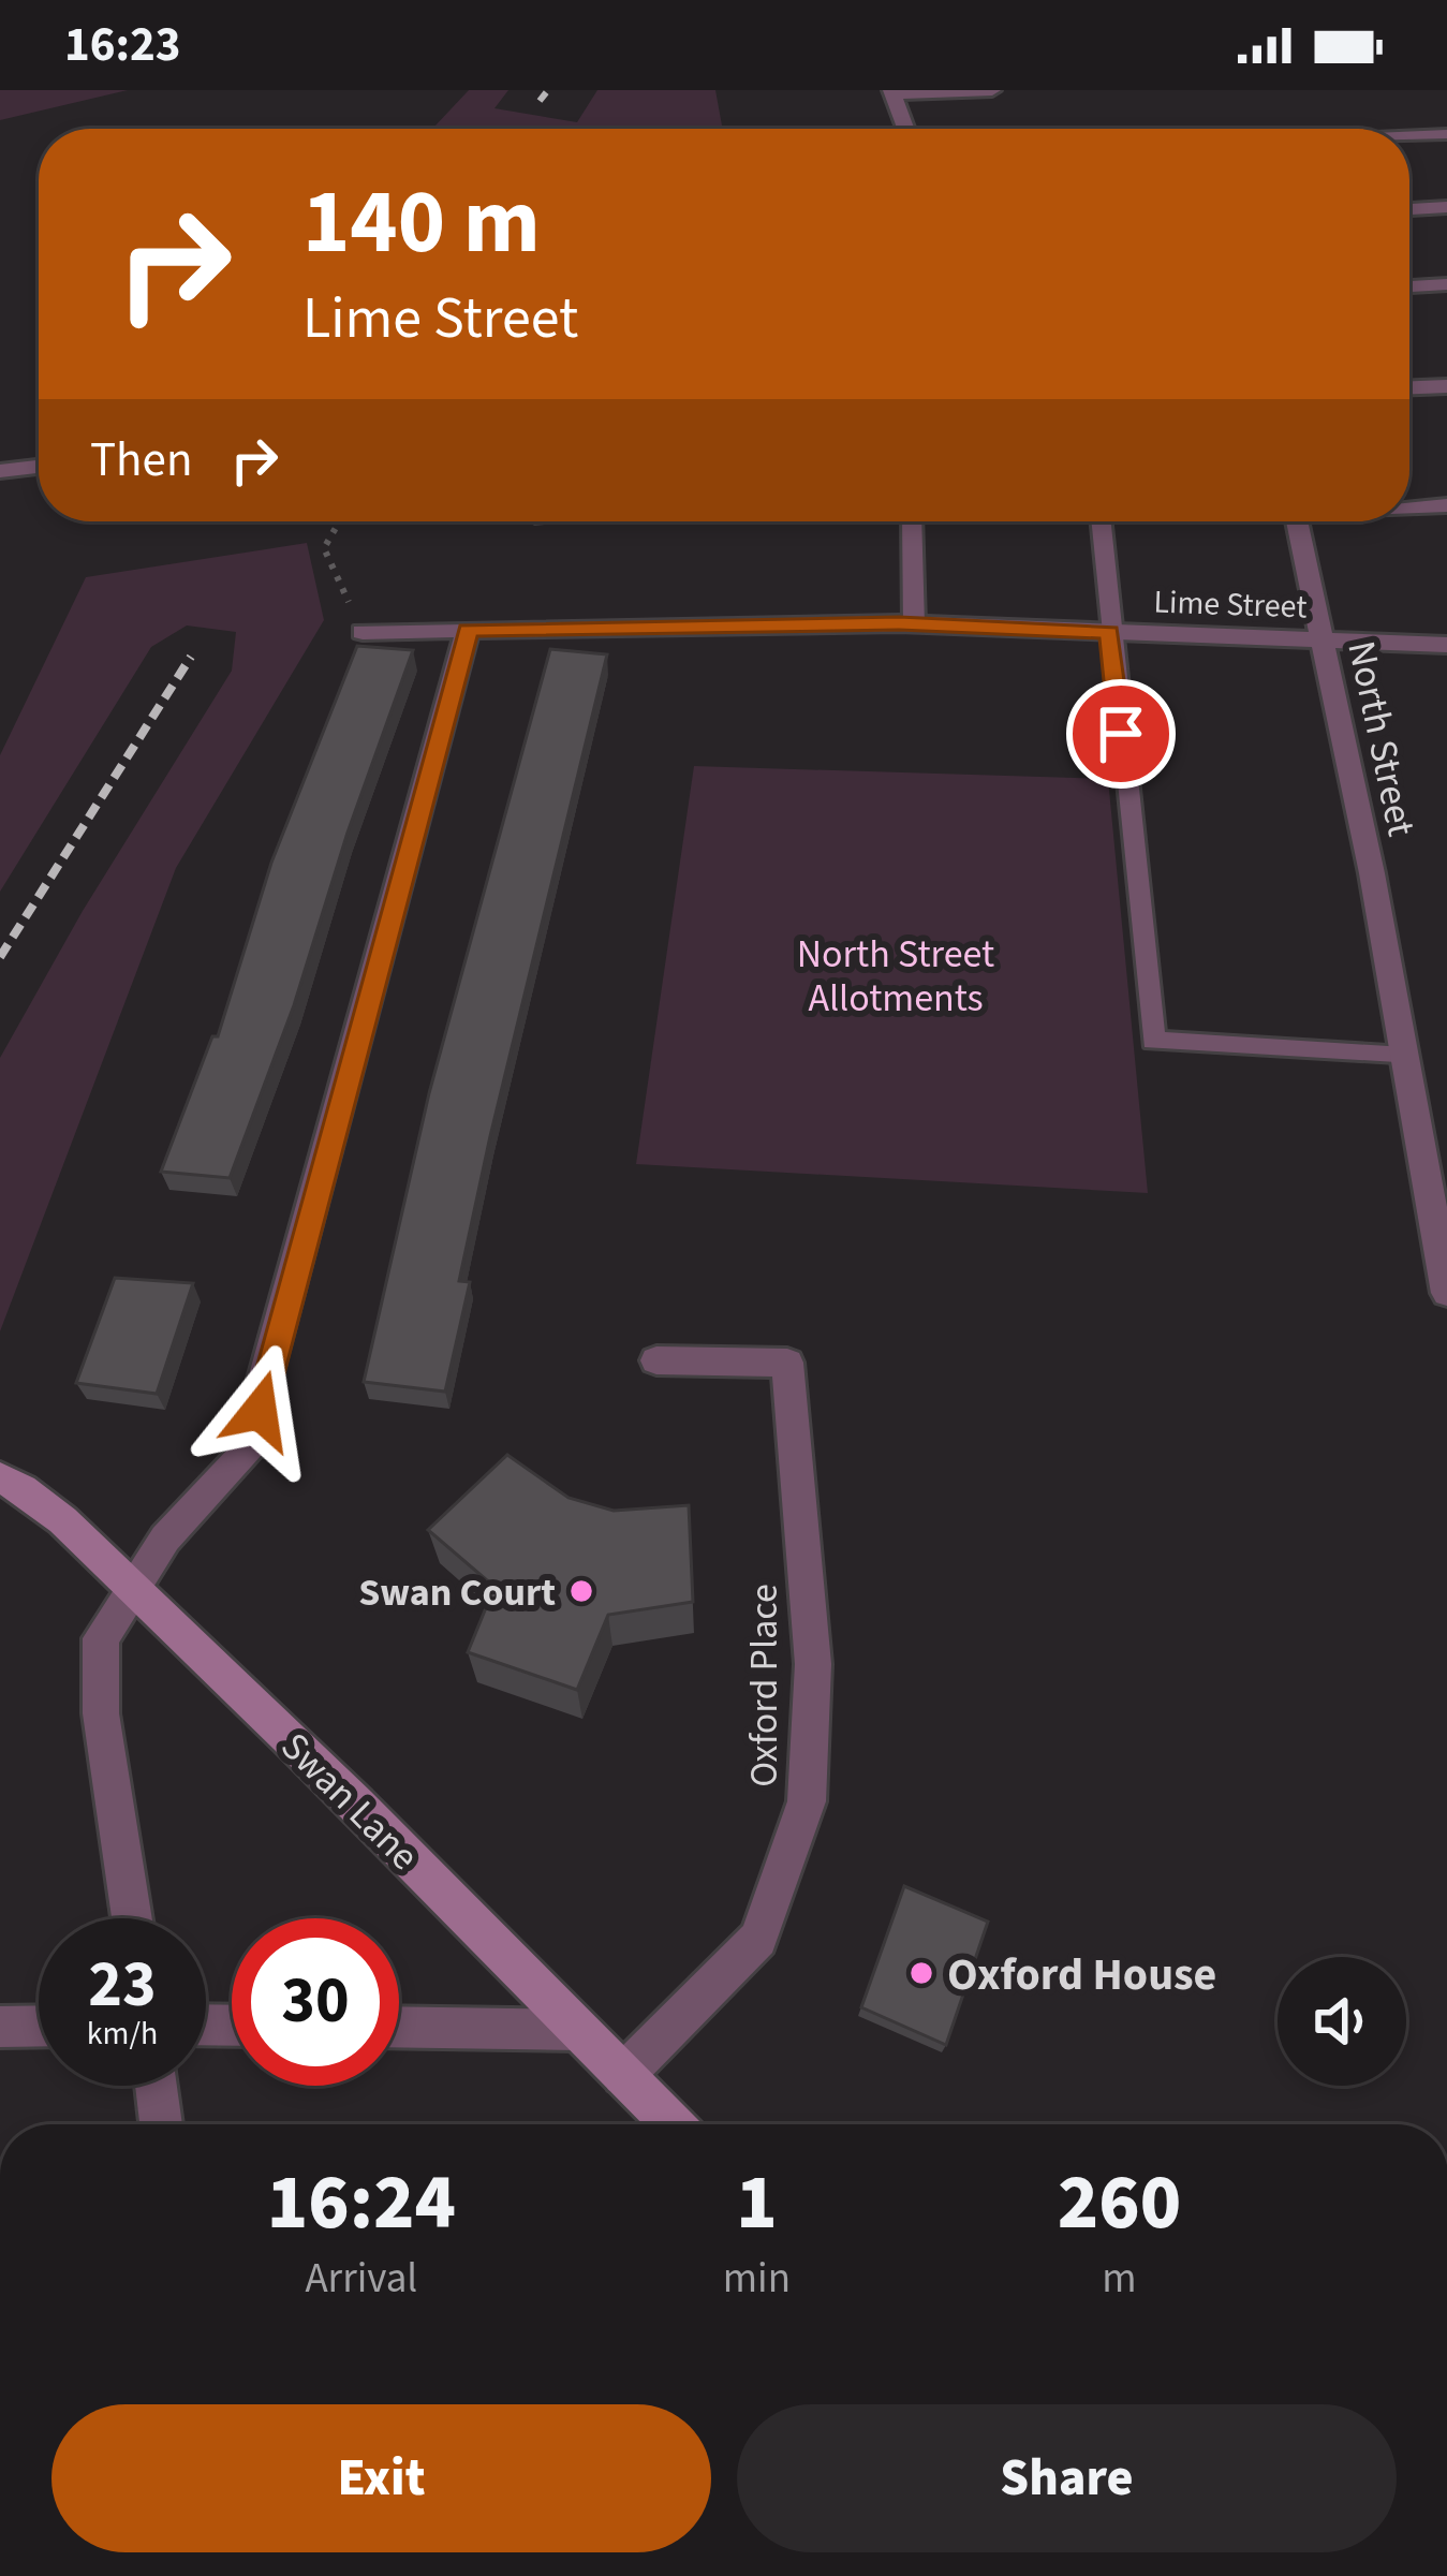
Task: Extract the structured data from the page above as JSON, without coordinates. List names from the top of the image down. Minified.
{"streets":{"street":["Lime Street","North Street","Oxford Place","Swan Lane"]},"crossings":[["Lime Street","North Street"],["Oxford Place","Swan Lane"]],"parks":["North Street Allotments"],"places":["Swan Court","Oxford House"],"page":{"status":"16:23","turn":["140 m","Lime Street"],"then":"Then","speed":"23 km/h","limit":"30","eta":["16:24","Arrival","1","min","260","m"],"buttons":["Exit","Share"]}}
